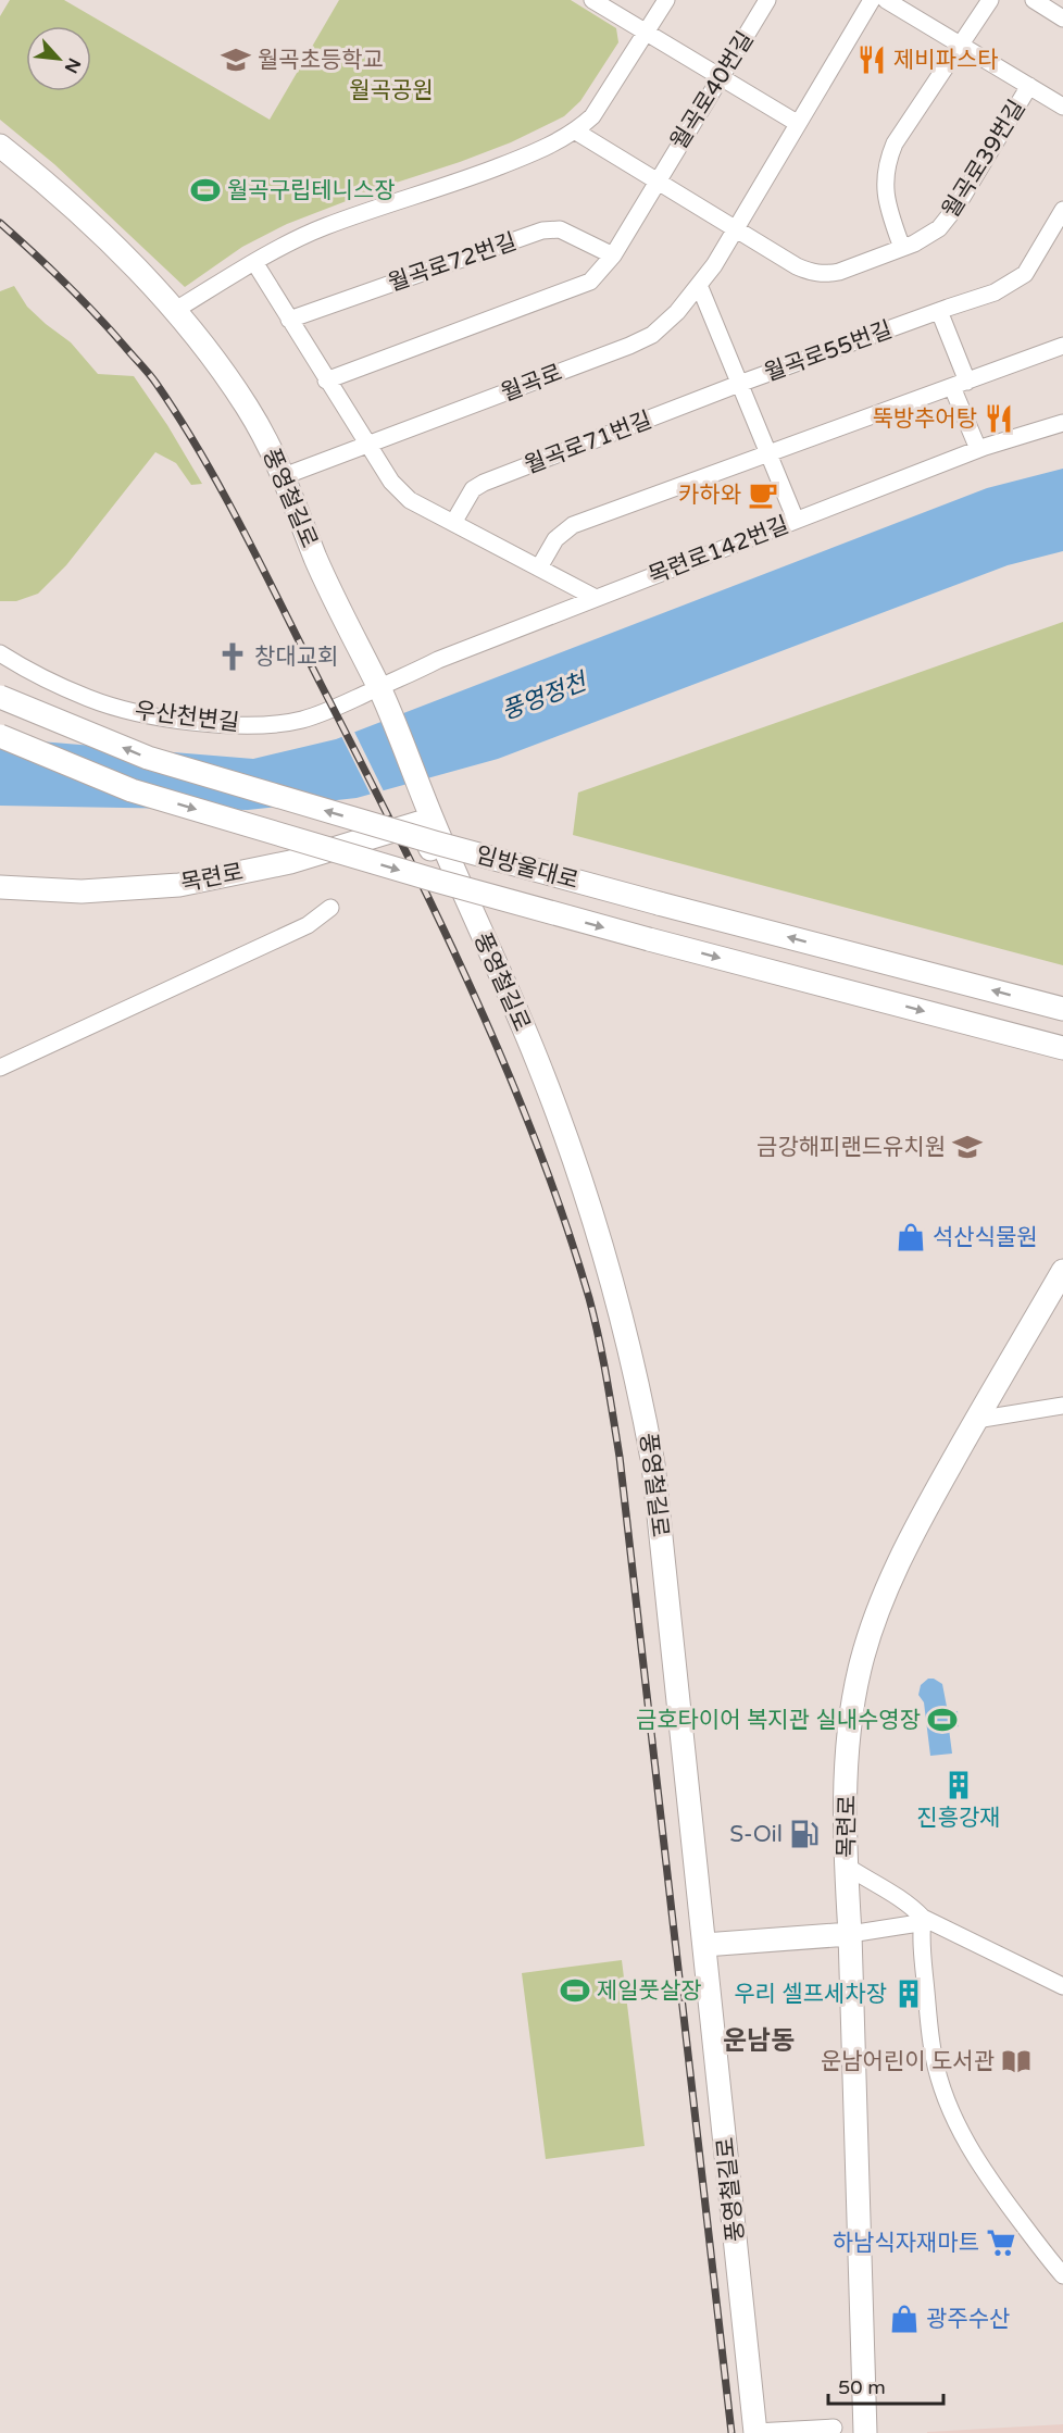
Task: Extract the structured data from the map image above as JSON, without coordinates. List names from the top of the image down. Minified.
{"streets":{"main road":["풍영철길로","임방울대로","목련로"],"street":["월곡로40번길","월곡로39번길","월곡로72번길","월곡로55번길","월곡로","월곡로71번길","목련로142번길","우산천변길"]},"crossings":[["월곡로55번길","월곡로"],["월곡로55번길","월곡로71번길"],["월곡로55번길","목련로142번길"],["월곡로","풍영철길로"],["풍영철길로","목련로142번길"],["풍영철길로","우산천변길"],["풍영철길로","목련로"],["목련로142번길","우산천변길"]],"districts":["운남동"],"water":["풍영정천"],"parks":["월곡공원"],"places":{"school or university":["월곡초등학교","금강해피랜드유치원"],"restaurant":["제비파스타","뚝방추어탕"],"sports":["월곡구립테니스장","금호타이어 복지관 실내수영장","제일풋살장"],"cafe":["카하와"],"church":["창대교회"],"shop":["석산식물원","광주수산"],"building":["진흥강재","우리 셀프세차장"],"fuel station":["S-Oil"],"library":["운남어린이 도서관"],"supermarket":["하남식자재마트"]},"scale_bar":"50 m","north":"bottom right"}
